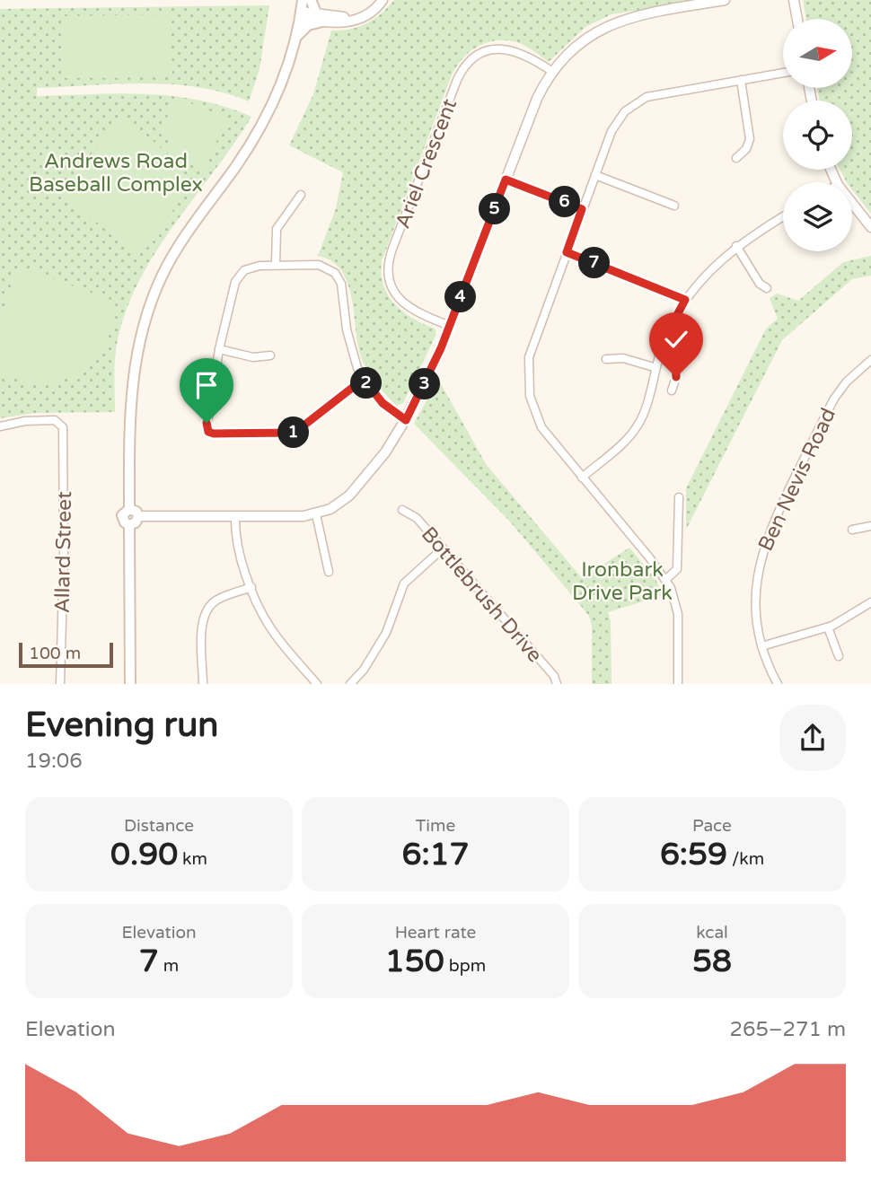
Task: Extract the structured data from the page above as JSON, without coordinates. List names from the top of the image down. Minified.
{"streets":{"street":["Ariel Crescent","Ben Nevis Road","Allard Street","Bottlebrush Drive"]},"parks":["Andrews Road Baseball Complex","Ironbark Drive Park"],"scale_bar":"100 m","north":"right","page":{"pins":["6","5","7","4","2","3","1"],"scale":"100 m","heading":["Evening run","19:06"],"stats":[["Distance","0.90 km"],["Time","6:17"],["Pace","6:59 /km"],["Elevation","7 m"],["Heart rate","150 bpm"],["kcal","58"]],"chart":["Elevation","265–271 m"]}}
